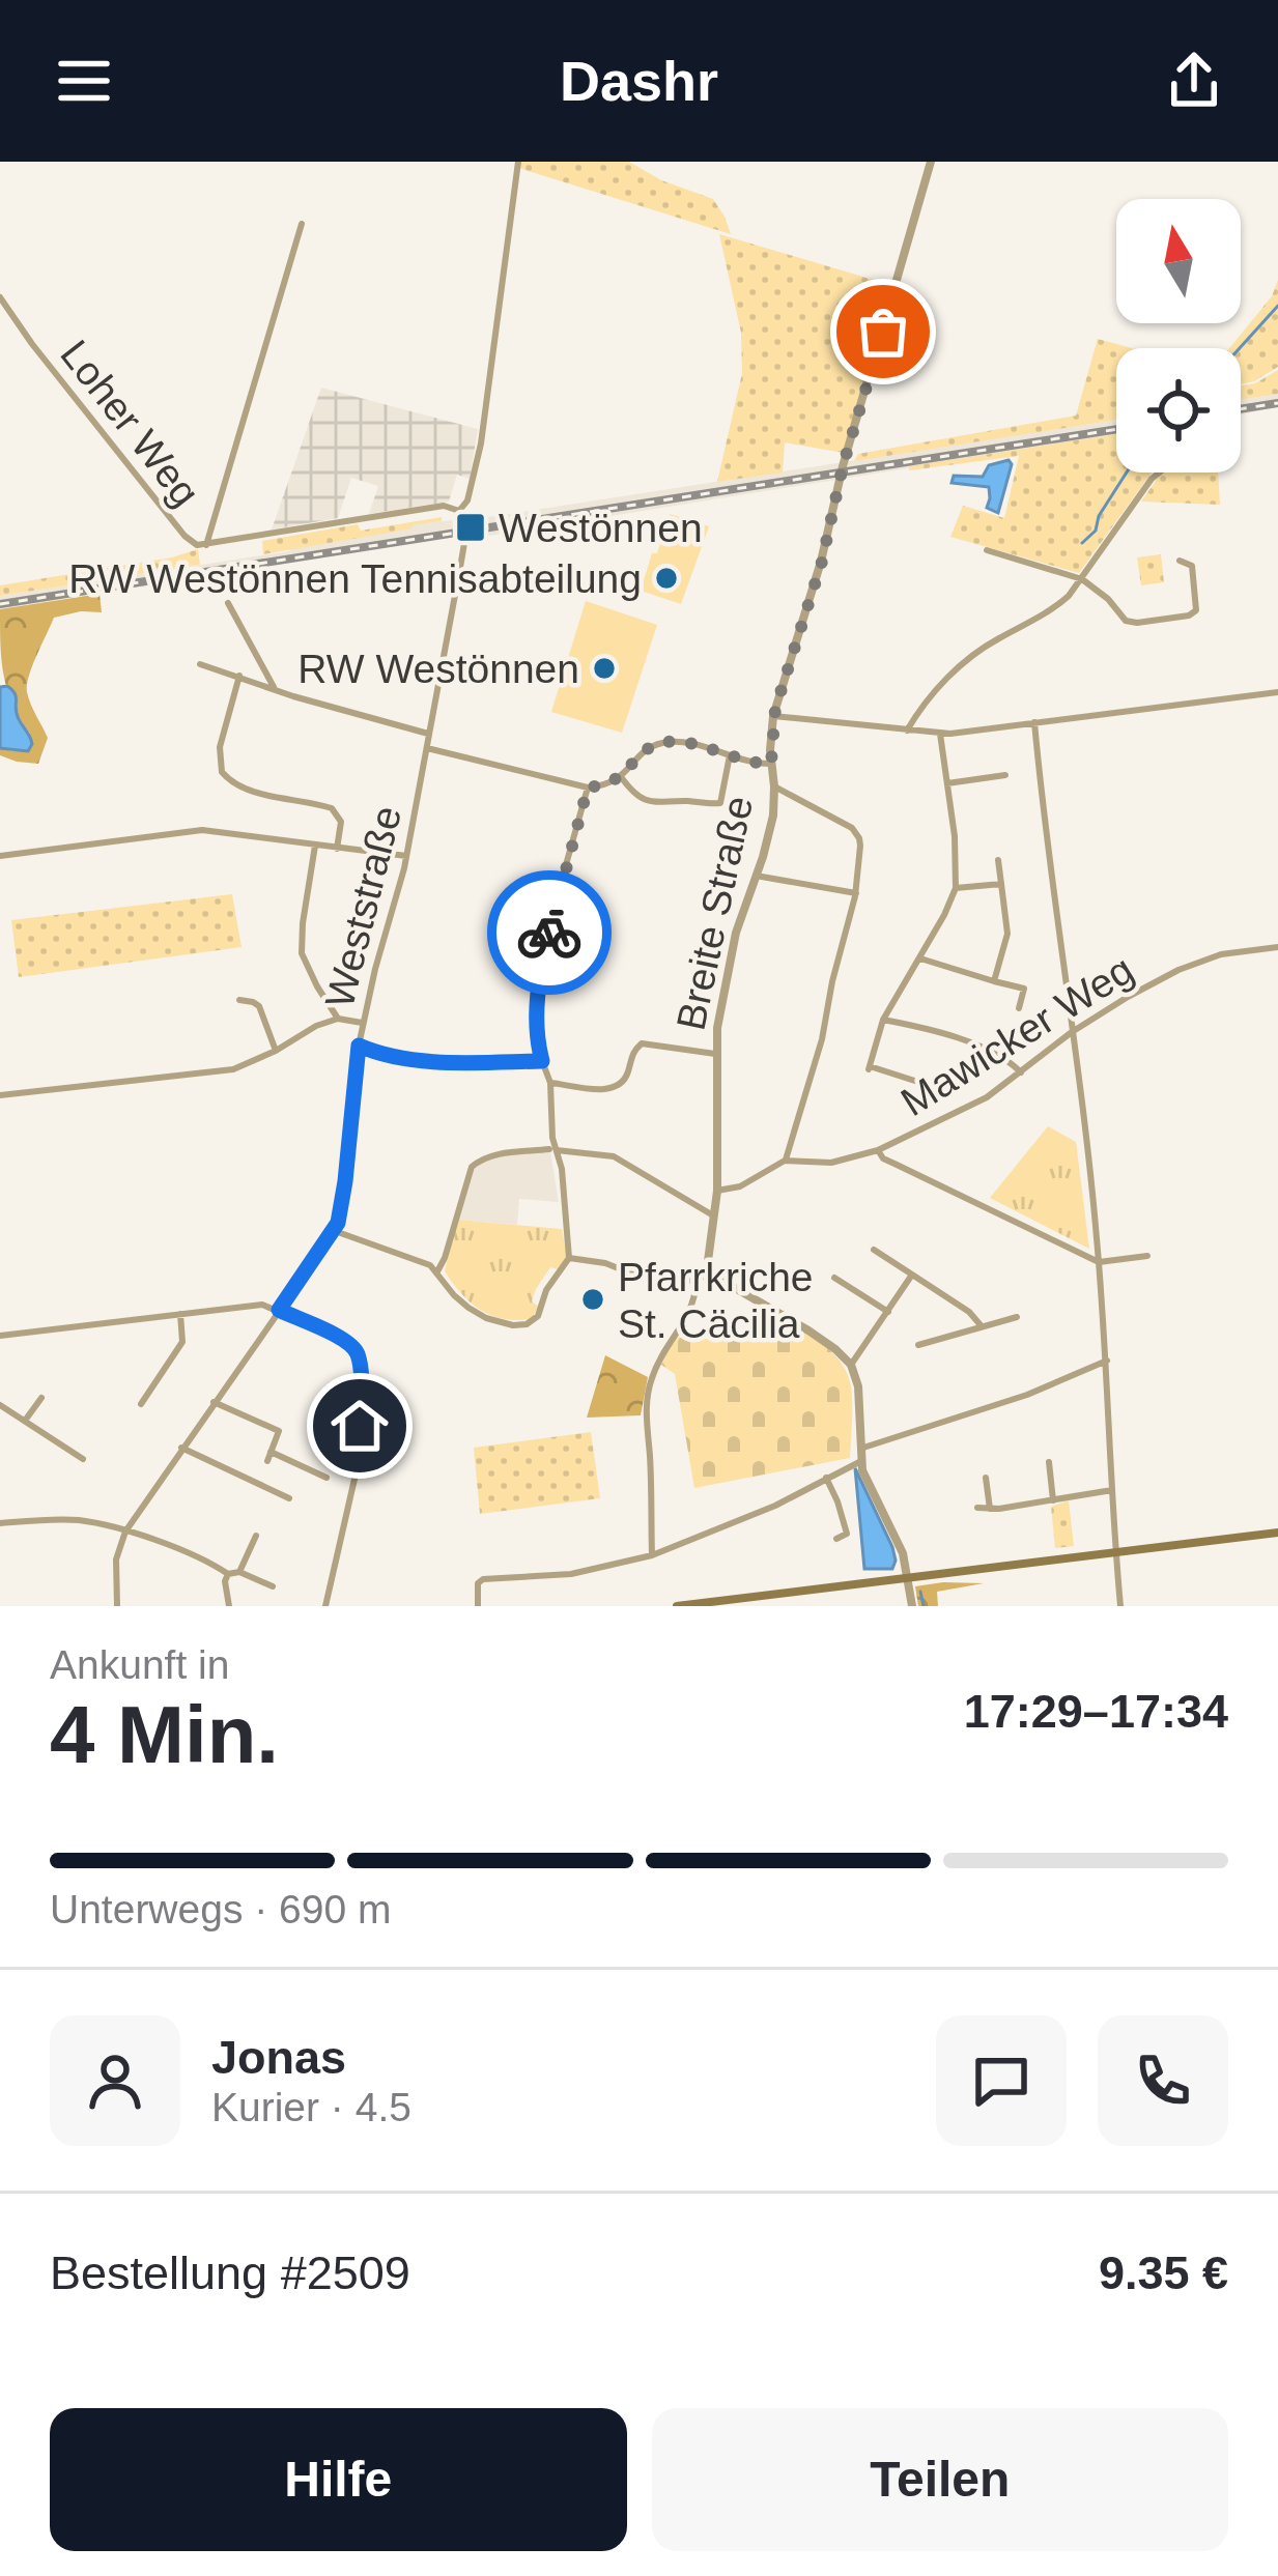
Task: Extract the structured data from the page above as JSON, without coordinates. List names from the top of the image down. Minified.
{"streets":{"street":["Loher Weg","Weststraße","Breite Straße","Mawicker Weg"]},"crossings":[["Loher Weg","Weststraße"],["Breite Straße","Mawicker Weg"]],"places":{"transit":["Westönnen"],"other":["RW Westönnen Tennisabteilung","RW Westönnen","Pfarrkriche St. Cäcilia"]},"north":"top","page":{"header":"Dashr","heading":["4 Min.","Ankunft in","17:29–17:34"],"panel":["Jonas","Kurier · 4.5","Bestellung #2509","9.35 €"],"bar":"Unterwegs · 690 m","buttons":["Hilfe","Teilen"]}}
